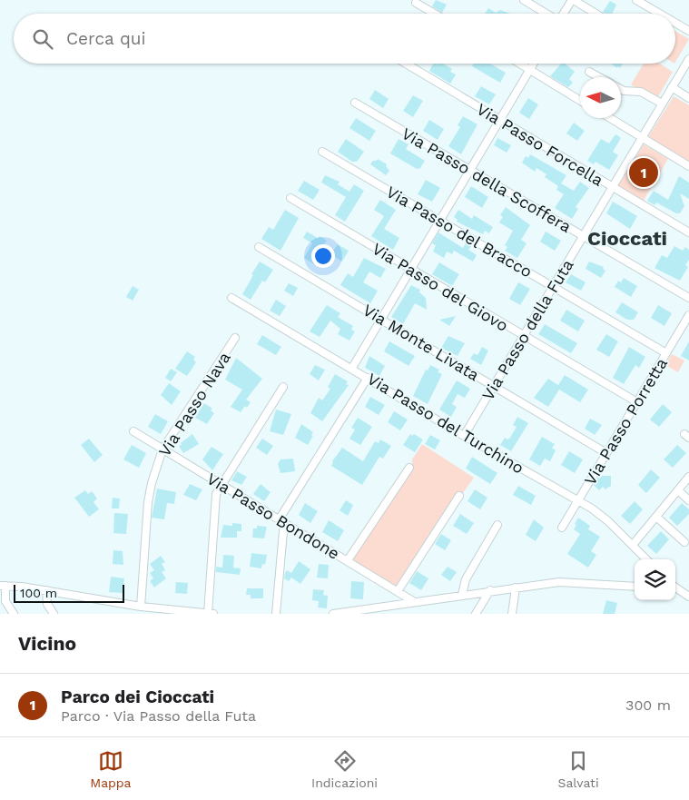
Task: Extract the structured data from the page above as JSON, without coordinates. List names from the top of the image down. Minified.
{"streets":{"street":["Via Passo Forcella","Via Passo della Scoffera","Via Passo del Bracco","Via Passo del Giovo","Via Passo della Futa","Via Monte Livata","Via Passo Nava","Via Passo Porretta","Via Passo del Turchino","Via Passo Bondone"]},"crossings":[["Via Passo Forcella","Via Passo della Futa"],["Via Passo della Scoffera","Via Passo della Futa"],["Via Passo del Bracco","Via Passo della Futa"],["Via Passo del Bracco","Via Passo Porretta"],["Via Passo del Giovo","Via Passo della Futa"],["Via Passo del Giovo","Via Passo Porretta"],["Via Passo della Futa","Via Monte Livata"],["Via Passo della Futa","Via Passo del Turchino"],["Via Monte Livata","Via Passo Porretta"],["Via Passo Nava","Via Passo Bondone"],["Via Passo Porretta","Via Passo del Turchino"]],"districts":["Cioccati"],"scale_bar":"100 m","north":"left","page":{"search":"Cerca qui","pins":"1","scale":"100 m","heading":"Vicino","list":[{"mark":"1","name":"Parco dei Cioccati","note":"Parco · Via Passo della Futa","value":"300 m"}],"nav":["Mappa","Indicazioni","Salvati"]}}
